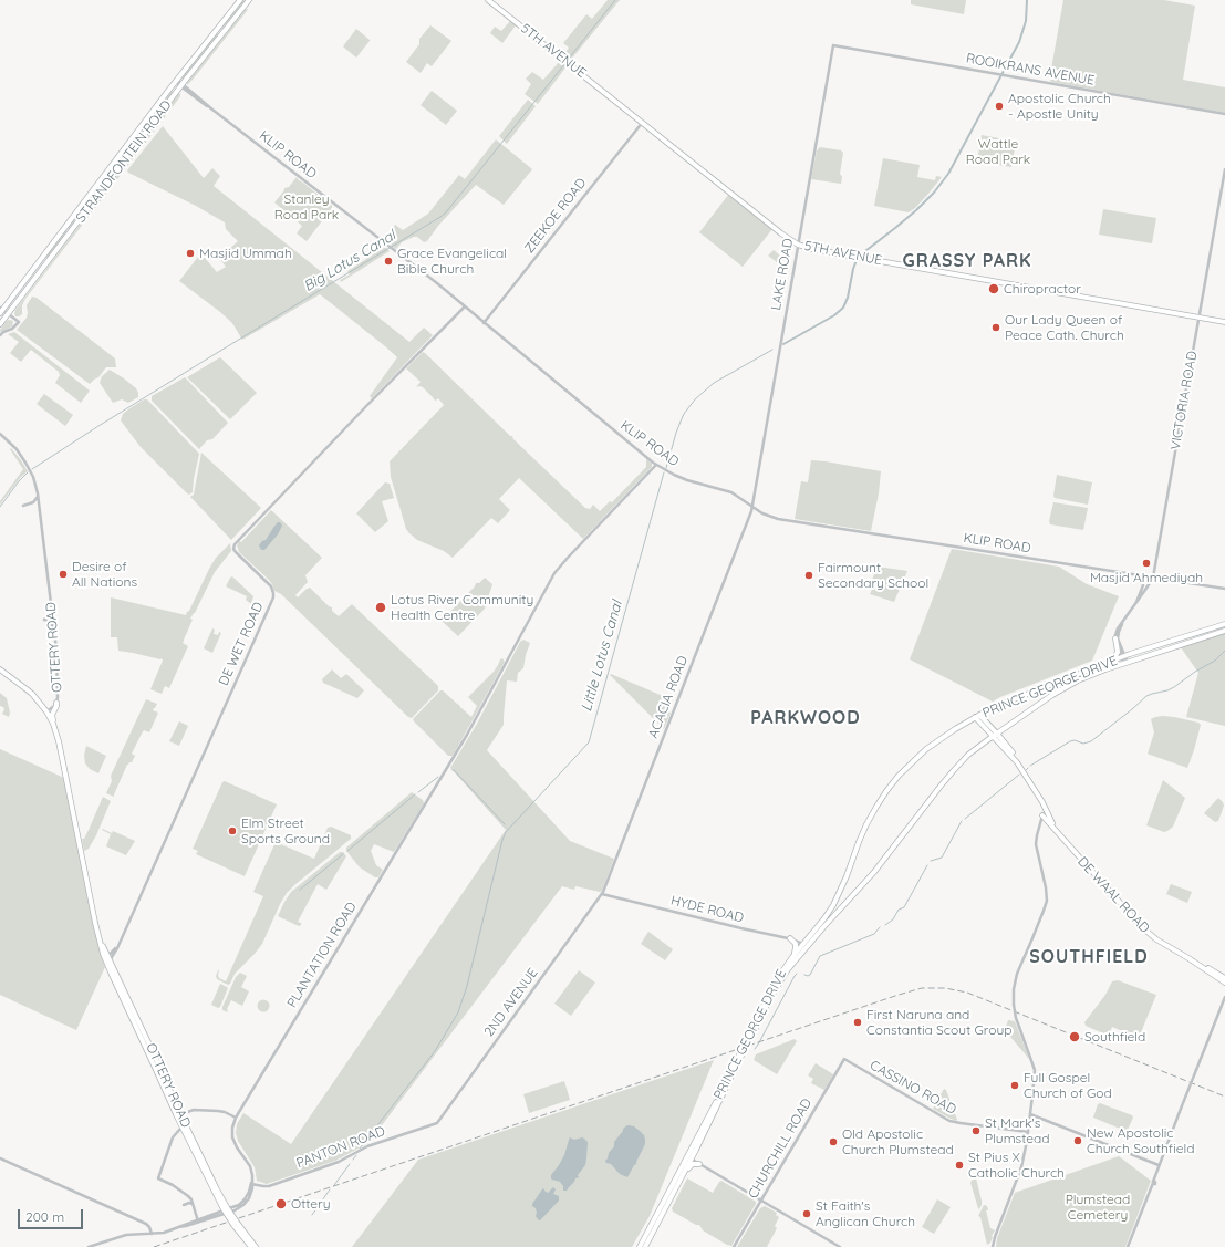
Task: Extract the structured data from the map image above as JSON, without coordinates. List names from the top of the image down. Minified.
{"streets":{"main road":["5TH AVENUE","STRANDFONTEIN ROAD","OTTERY ROAD","PRINCE GEORGE DRIVE","DE WAAL ROAD"],"street":["ROOIKRANS AVENUE","KLIP ROAD","ZEEKOE ROAD","LAKE ROAD","VICTORIA ROAD","DE WET ROAD","ACACIA ROAD","HYDE ROAD","PLANTATION ROAD","2ND AVENUE","CASSINO ROAD","PANTON ROAD","CHURCHILL ROAD"]},"crossings":[["5TH AVENUE","ZEEKOE ROAD"],["5TH AVENUE","LAKE ROAD"],["5TH AVENUE","VICTORIA ROAD"],["ROOIKRANS AVENUE","LAKE ROAD"],["KLIP ROAD","STRANDFONTEIN ROAD"],["KLIP ROAD","ZEEKOE ROAD"],["KLIP ROAD","LAKE ROAD"],["KLIP ROAD","VICTORIA ROAD"],["KLIP ROAD","DE WET ROAD"],["KLIP ROAD","ACACIA ROAD"],["KLIP ROAD","PLANTATION ROAD"],["LAKE ROAD","ACACIA ROAD"],["VICTORIA ROAD","PRINCE GEORGE DRIVE"],["DE WET ROAD","OTTERY ROAD"],["PRINCE GEORGE DRIVE","DE WAAL ROAD"],["PRINCE GEORGE DRIVE","HYDE ROAD"],["ACACIA ROAD","HYDE ROAD"],["ACACIA ROAD","2ND AVENUE"],["HYDE ROAD","2ND AVENUE"],["2ND AVENUE","PANTON ROAD"],["CASSINO ROAD","CHURCHILL ROAD"]],"districts":["GRASSY PARK","PARKWOOD","SOUTHFIELD"],"water":["Big Lotus Canal","Little Lotus Canal"],"parks":["Wattle Road Park","Stanley Road Park","Plumstead Cemetery"],"places":["Apostolic Church - Apostle Unity","Masjid Ummah","Grace Evangelical Bible Church","Chiropractor","Our Lady Queen of Peace Cath. Church","Masjid Ahmediyah","Desire of All Nations","Fairmount Secondary School","Lotus River Community Health Centre","Elm Street Sports Ground","First Naruna and Constantia Scout Group","Southfield","Full Gospel Church of God","St Mark's Plumstead","New Apostolic Church Southfield","Old Apostolic Church Plumstead","St Pius X Catholic Church","Ottery","St Faith's Anglican Church"],"scale_bar":"200 m"}
